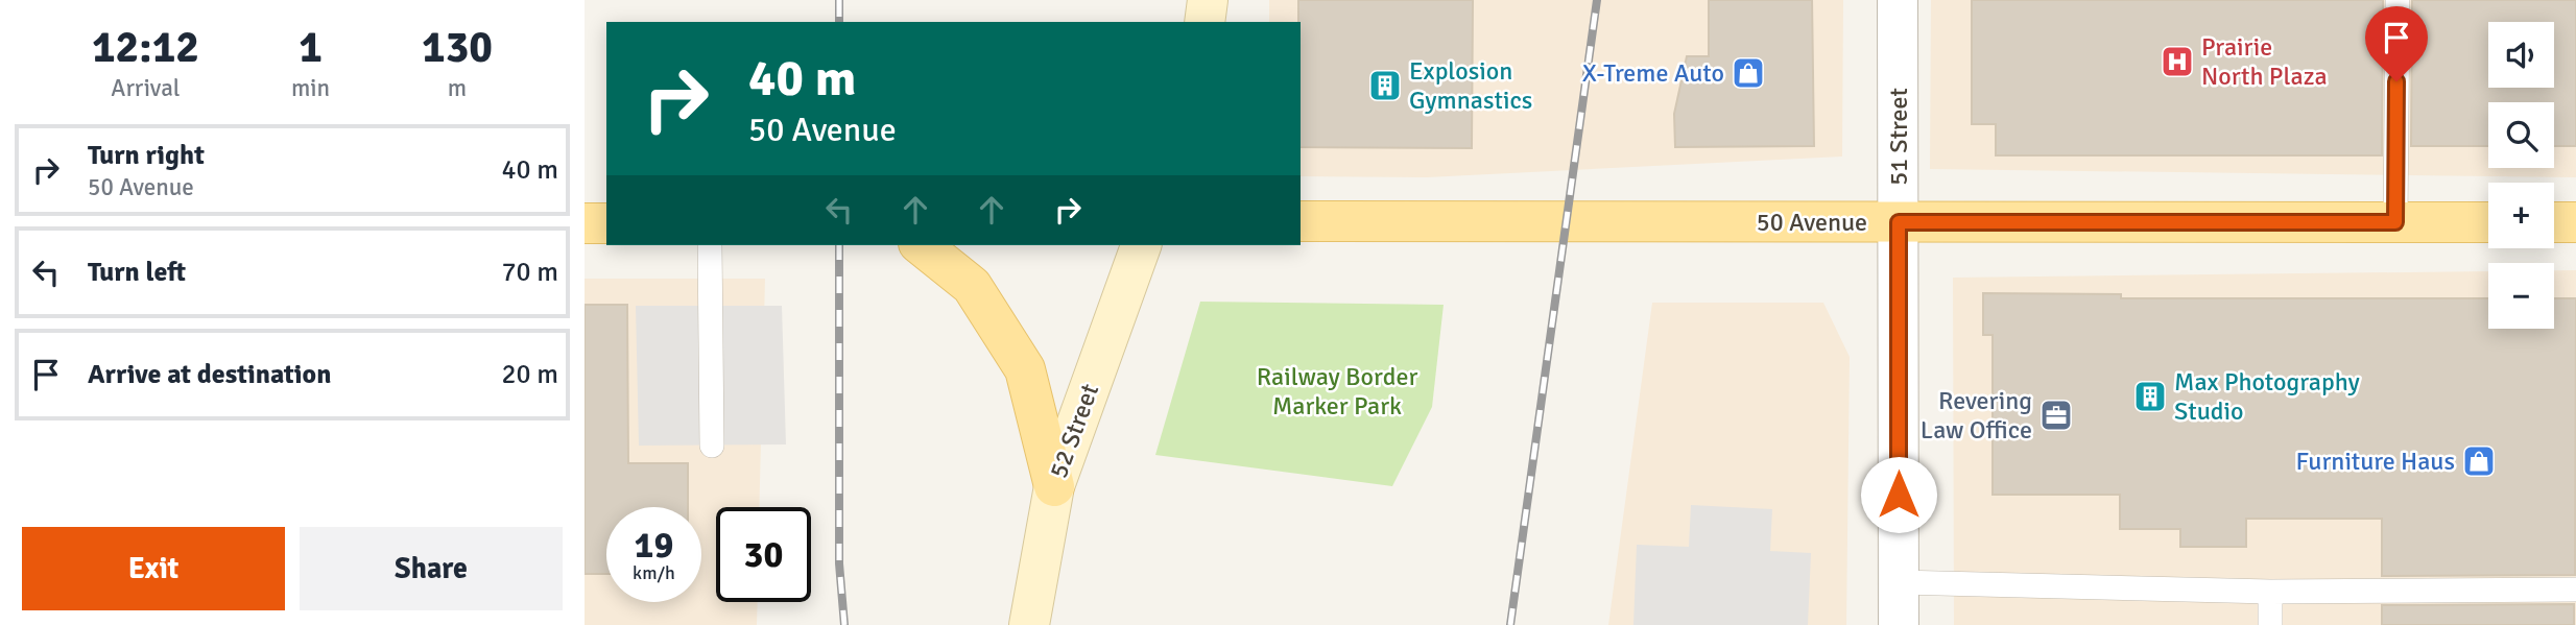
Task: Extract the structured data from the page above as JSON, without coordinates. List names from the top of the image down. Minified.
{"streets":{"main road":["50 Avenue","52 Street"],"street":["51 Street"]},"crossings":[["51 Street","50 Avenue"]],"parks":["Railway Border Marker Park"],"places":{"hospital":["Prairie North Plaza"],"shop":["X-Treme Auto","Furniture Haus"],"building":["Explosion Gymnastics","Max Photography Studio"],"office":["Revering Law Office"]},"page":{"eta":["12:12","Arrival","1","min","130","m"],"map_buttons":["+","−"],"turn":["40 m","50 Avenue"],"list":[{"name":"Turn right","note":"50 Avenue","value":"40 m"},{"name":"Turn left","value":"70 m"},{"name":"Arrive at destination","value":"20 m"}],"speed":"19 km/h","limit":"30","buttons":["Exit","Share"]}}
